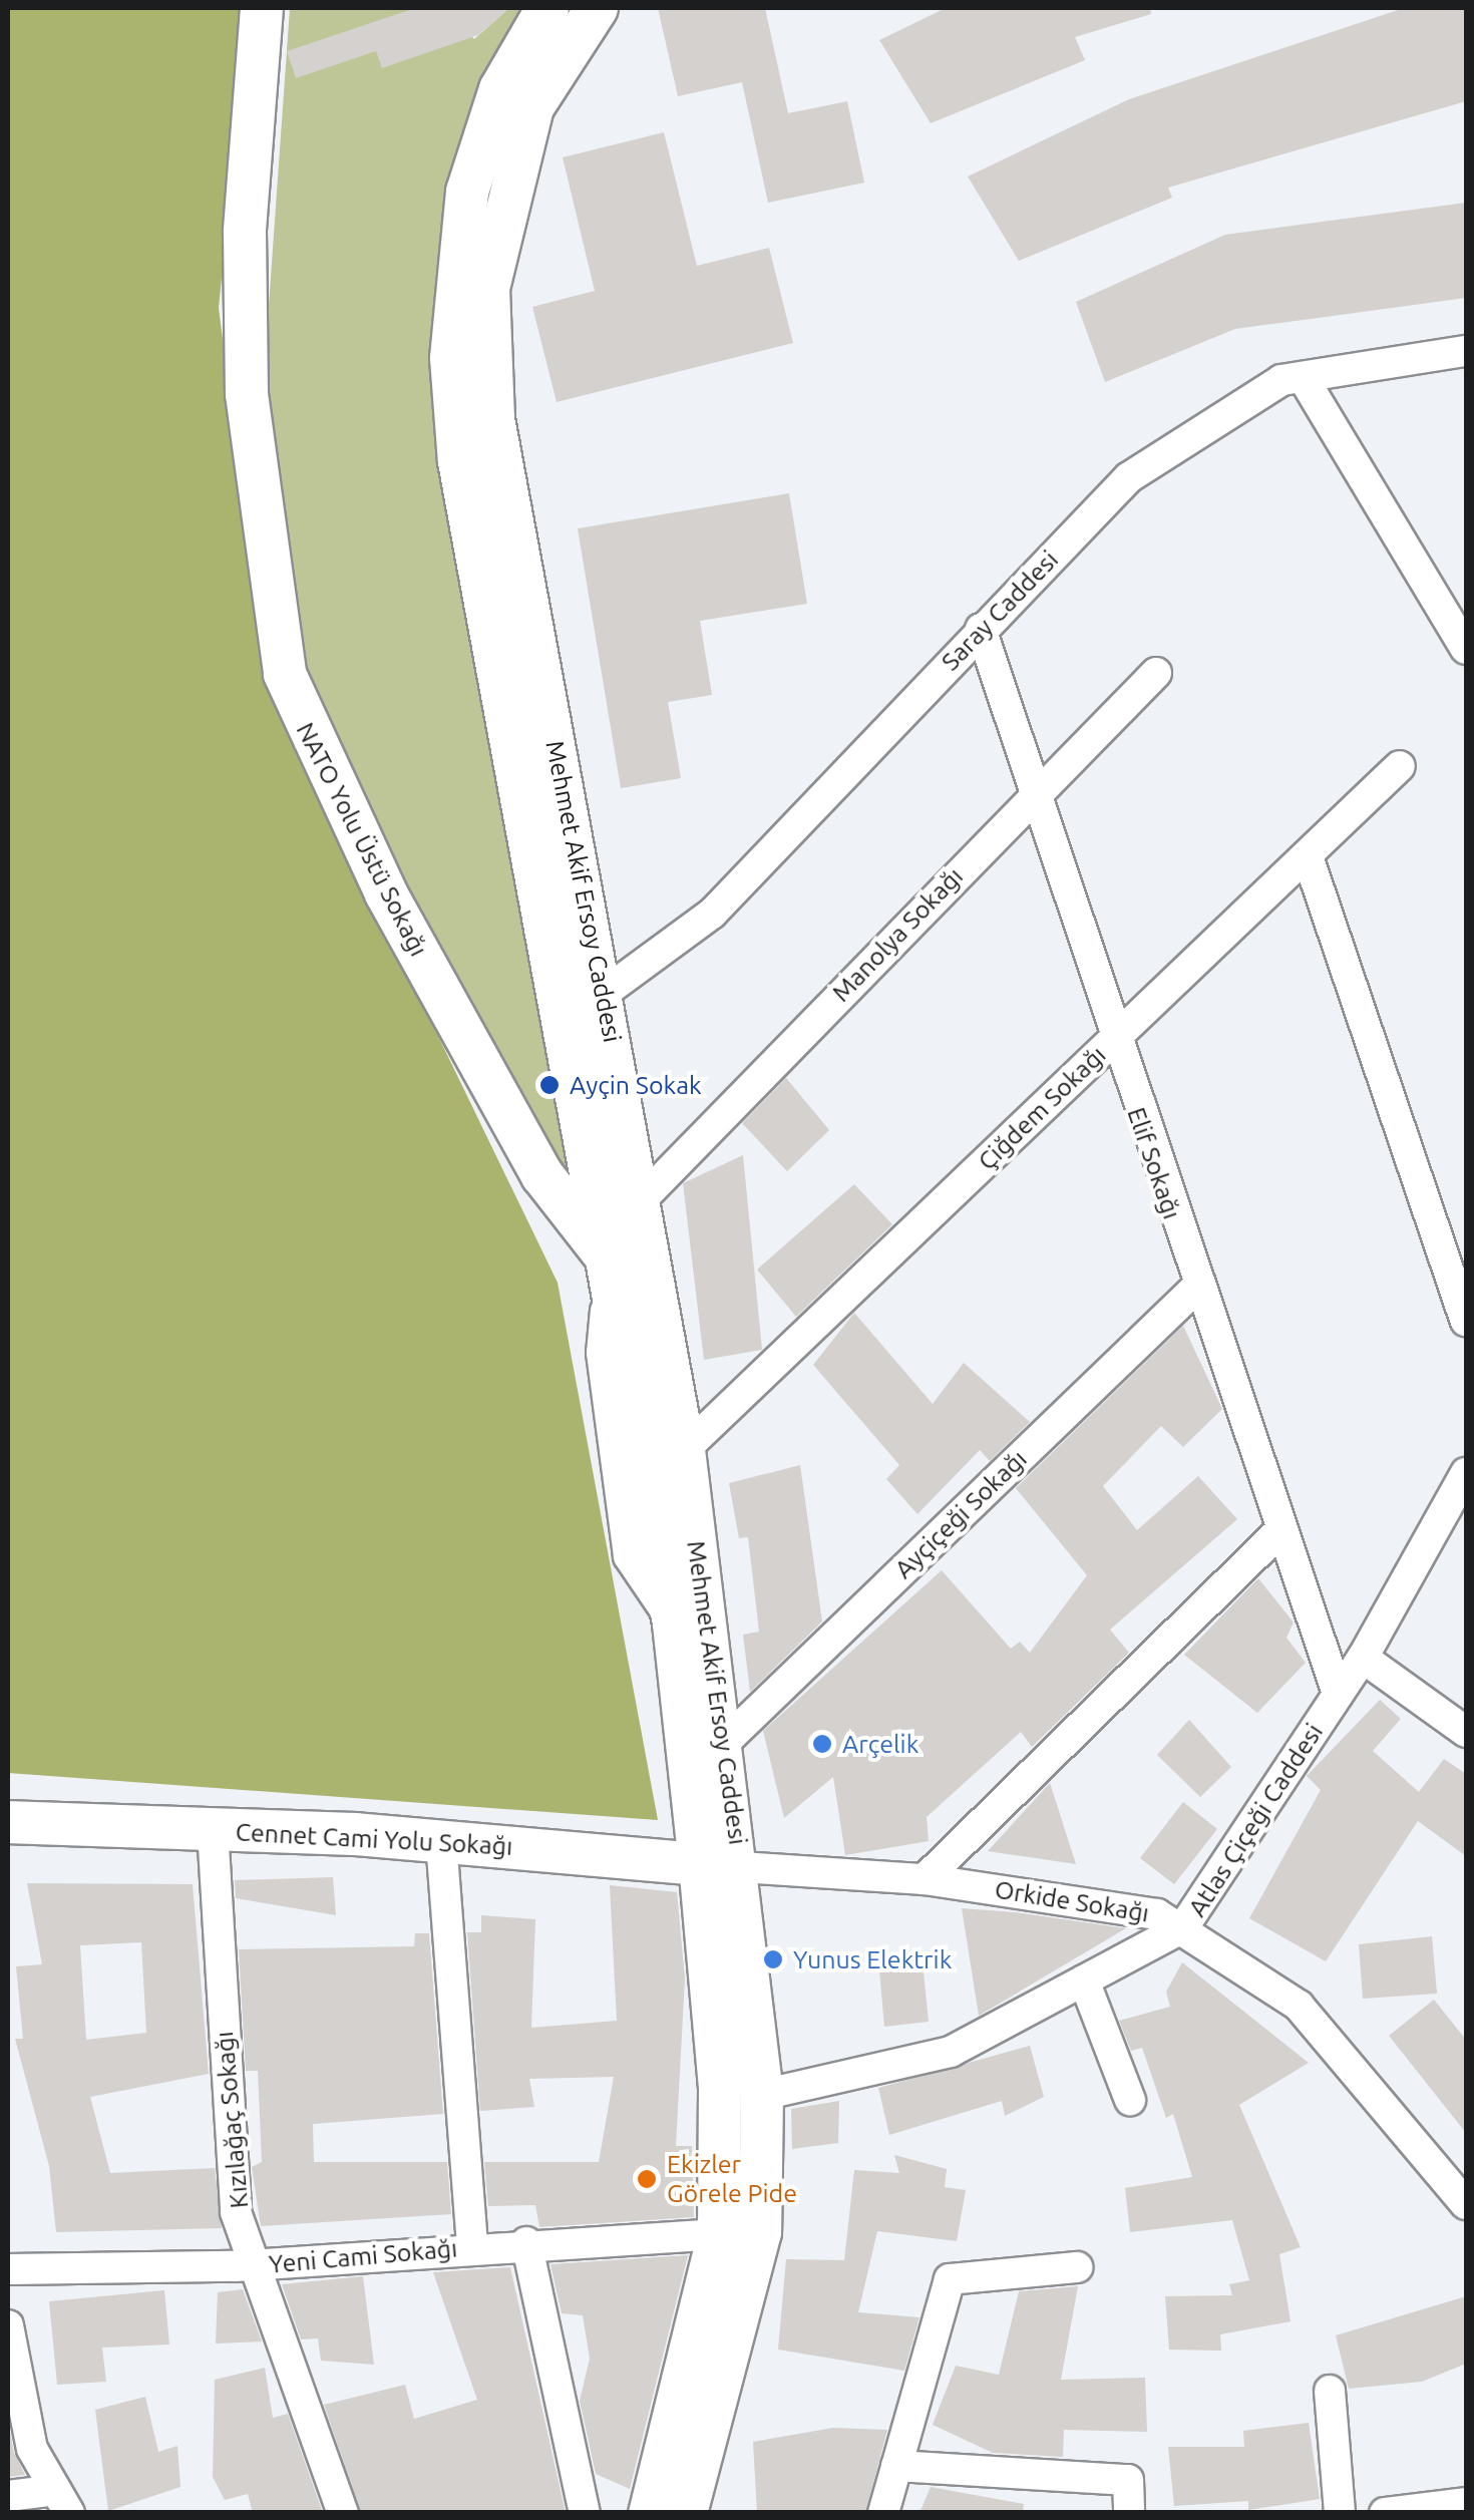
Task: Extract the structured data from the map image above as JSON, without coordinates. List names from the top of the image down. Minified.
{"streets":{"main road":["NATO Yolu Üstü Sokağı","Mehmet Akif Ersoy Caddesi","Cennet Cami Yolu Sokağı"],"street":["Saray Caddesi","Manolya Sokağı","Çiğdem Sokağı","Elif Sokağı","Ayçiçeği Sokağı","Atlas Çiçeği Caddesi","Orkide Sokağı","Kızılağaç Sokağı","Yeni Cami Sokağı"]},"crossings":[["Saray Caddesi","Mehmet Akif Ersoy Caddesi"],["Saray Caddesi","Elif Sokağı"],["NATO Yolu Üstü Sokağı","Mehmet Akif Ersoy Caddesi"],["Mehmet Akif Ersoy Caddesi","Manolya Sokağı"],["Mehmet Akif Ersoy Caddesi","Çiğdem Sokağı"],["Mehmet Akif Ersoy Caddesi","Ayçiçeği Sokağı"],["Mehmet Akif Ersoy Caddesi","Atlas Çiçeği Caddesi"],["Mehmet Akif Ersoy Caddesi","Cennet Cami Yolu Sokağı"],["Mehmet Akif Ersoy Caddesi","Orkide Sokağı"],["Mehmet Akif Ersoy Caddesi","Yeni Cami Sokağı"],["Manolya Sokağı","Elif Sokağı"],["Çiğdem Sokağı","Elif Sokağı"],["Elif Sokağı","Ayçiçeği Sokağı"],["Elif Sokağı","Atlas Çiçeği Caddesi"],["Atlas Çiçeği Caddesi","Orkide Sokağı"],["Cennet Cami Yolu Sokağı","Orkide Sokağı"],["Cennet Cami Yolu Sokağı","Kızılağaç Sokağı"],["Kızılağaç Sokağı","Yeni Cami Sokağı"]],"places":["Ayçin Sokak","Arçelik","Yunus Elektrik","Ekizler Görele Pide"]}
